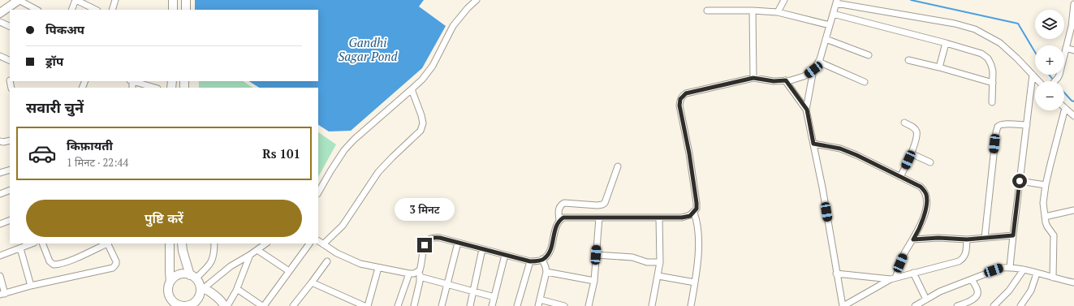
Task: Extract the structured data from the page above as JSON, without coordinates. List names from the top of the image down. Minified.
{"water":["Gandhi Sagar Pond"],"page":{"map_buttons":["+","−"],"banner":["पिकअप","ड्रॉप"],"heading":"सवारी चुनें","list":[{"name":"किफ़ायती","note":"1 मिनट · 22:44","value":"Rs 101"}],"buttons":"पुष्टि करें","bubble":"3 मिनट"}}
